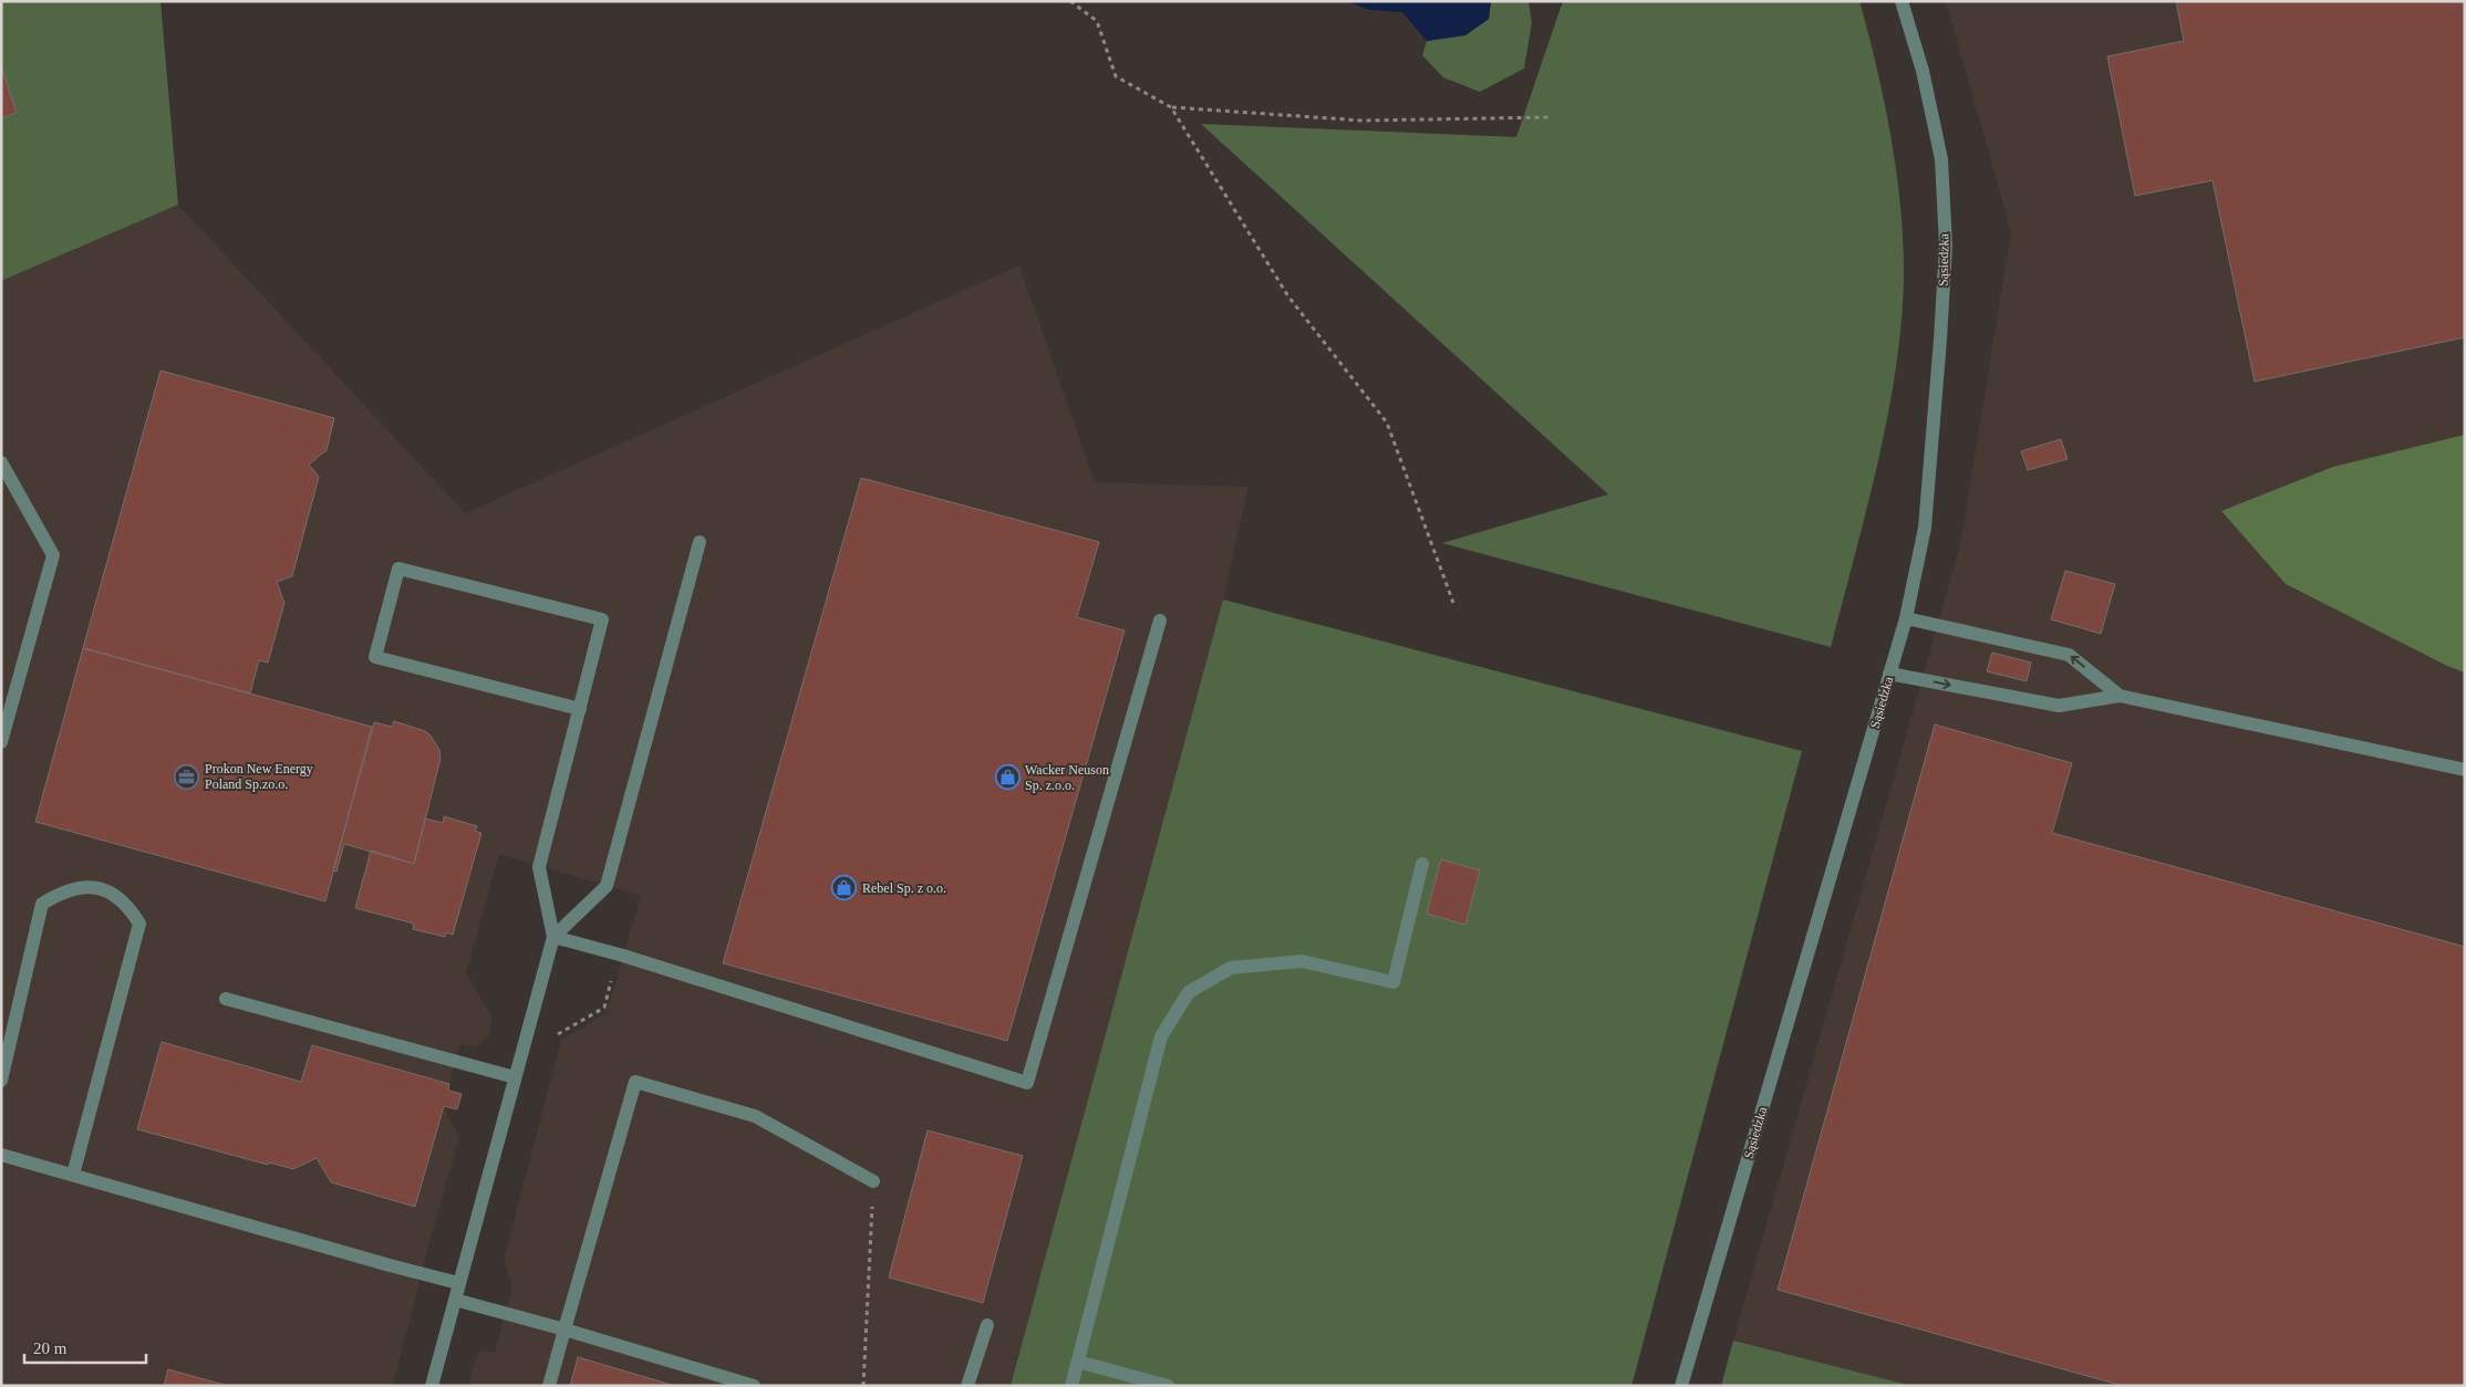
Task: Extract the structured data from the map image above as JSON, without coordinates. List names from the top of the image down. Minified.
{"streets":{"street":["Sąsiedzka"]},"places":{"office":["Prokon New Energy Poland Sp.zo.o."],"shop":["Wacker Neuson Sp. z.o.o.","Rebel Sp. z o.o."]},"scale_bar":"20 m"}
